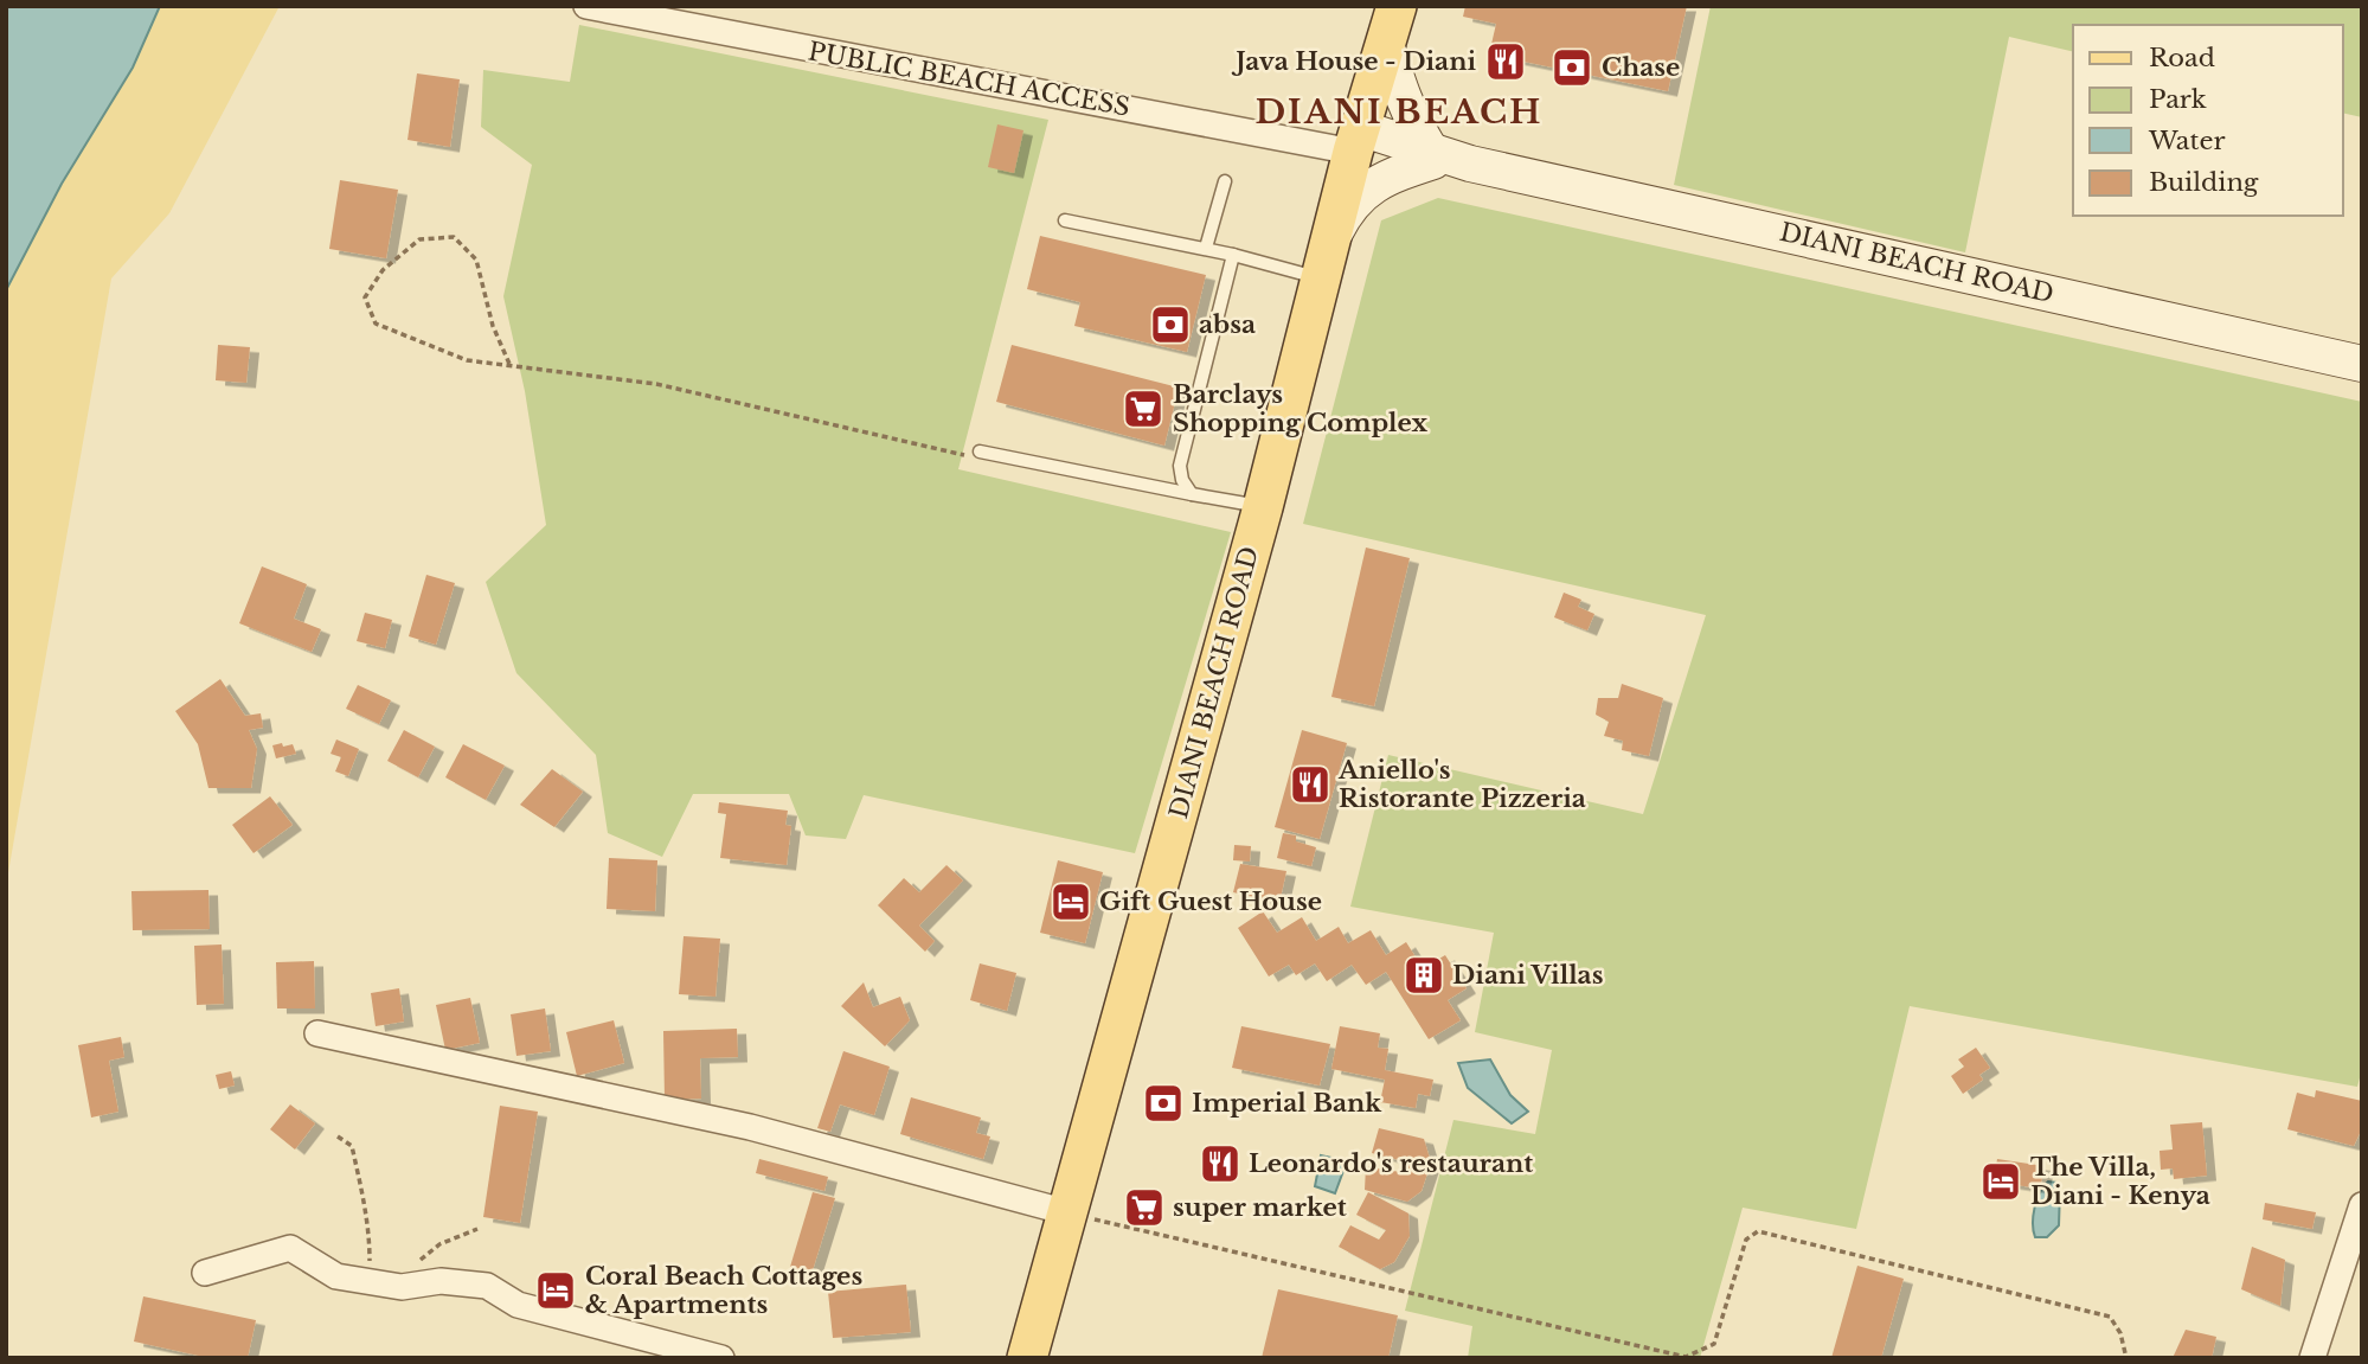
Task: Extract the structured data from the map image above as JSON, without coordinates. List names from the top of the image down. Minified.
{"streets":{"main road":["DIANI BEACH ROAD"],"street":["PUBLIC BEACH ACCESS"]},"crossings":[["PUBLIC BEACH ACCESS","DIANI BEACH ROAD"]],"districts":["DIANI BEACH"],"places":{"restaurant":["Java House - Diani","Aniello's Ristorante Pizzeria","Leonardo's restaurant"],"bank":["Chase","absa","Imperial Bank"],"supermarket":["Barclays Shopping Complex","super market"],"hotel":["Gift Guest House","The Villa, Diani - Kenya","Coral Beach Cottages & Apartments"],"building":["Diani Villas"]},"legend":["Road","Park","Water","Building"]}
